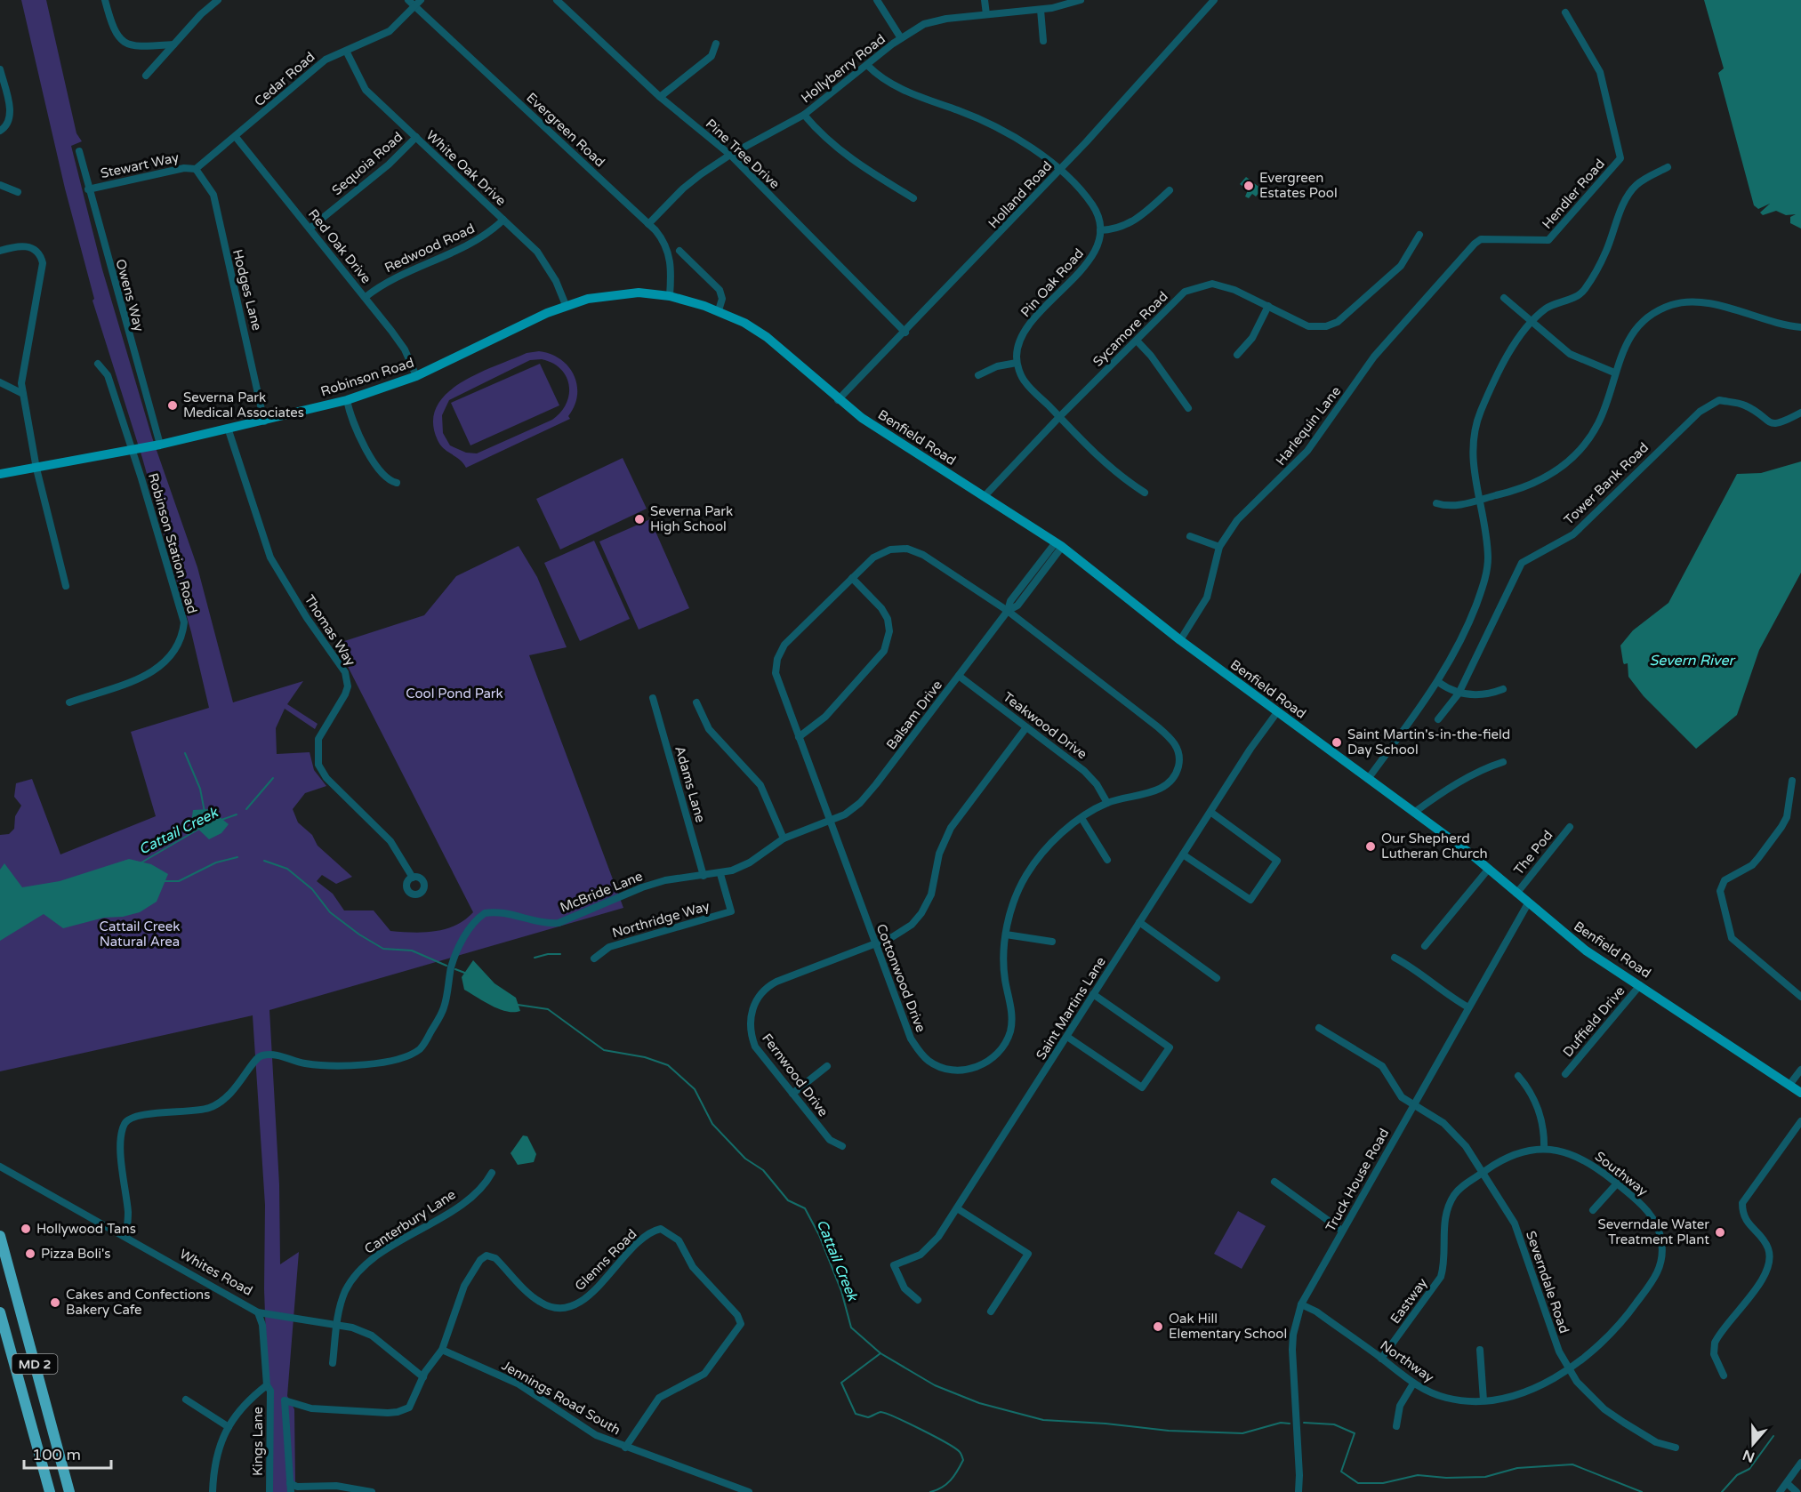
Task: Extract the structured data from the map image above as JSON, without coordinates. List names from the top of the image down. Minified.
{"streets":{"highway":["MD 2"],"main road":["Robinson Road","Benfield Road"],"street":["Hollyberry Road","Cedar Road","Evergreen Road","Pine Tree Drive","Sequoia Road","Stewart Way","White Oak Drive","Hendler Road","Holland Road","Red Oak Drive","Redwood Road","Pin Oak Road","Hodges Lane","Owens Way","Sycamore Road","Harlequin Lane","Tower Bank Road","Robinson Station Road","Thomas Way","Balsam Drive","Teakwood Drive","Adams Lane","The Pod","McBride Lane","Northridge Way","Cottonwood Drive","Saint Martins Lane","Duffield Drive","Fernwood Drive","Southway","Truck House Road","Canterbury Lane","Glenns Road","Whites Road","Severndale Road","Eastway","Northway","Jennings Road South","Kings Lane"]},"crossings":[["Hollyberry Road","Evergreen Road"],["Hollyberry Road","Pine Tree Drive"],["Cedar Road","Evergreen Road"],["Cedar Road","Stewart Way"],["Cedar Road","White Oak Drive"],["Cedar Road","Red Oak Drive"],["Cedar Road","Hodges Lane"],["Evergreen Road","Robinson Road"],["Evergreen Road","Benfield Road"],["Pine Tree Drive","Holland Road"],["Sequoia Road","White Oak Drive"],["Sequoia Road","Red Oak Drive"],["Stewart Way","Hodges Lane"],["Stewart Way","Owens Way"],["White Oak Drive","Redwood Road"],["White Oak Drive","Robinson Road"],["Hendler Road","Harlequin Lane"],["Holland Road","Benfield Road"],["Red Oak Drive","Redwood Road"],["Red Oak Drive","Robinson Road"],["Hodges Lane","Robinson Road"],["Owens Way","Robinson Road"],["Sycamore Road","Benfield Road"],["Robinson Road","Benfield Road"],["Robinson Road","Robinson Station Road"],["Robinson Road","Thomas Way"],["Harlequin Lane","Benfield Road"],["Benfield Road","Balsam Drive"],["Benfield Road","The Pod"],["Benfield Road","Saint Martins Lane"],["Benfield Road","Duffield Drive"],["Benfield Road","Truck House Road"],["Balsam Drive","Teakwood Drive"],["Balsam Drive","McBride Lane"],["Balsam Drive","Cottonwood Drive"],["Teakwood Drive","Cottonwood Drive"],["Teakwood Drive","Fernwood Drive"],["Adams Lane","McBride Lane"],["McBride Lane","Northridge Way"],["McBride Lane","Cottonwood Drive"],["McBride Lane","Whites Road"],["Cottonwood Drive","Fernwood Drive"],["Southway","Severndale Road"],["Southway","Eastway"],["Southway","Northway"],["Truck House Road","Severndale Road"],["Truck House Road","Northway"],["Canterbury Lane","Whites Road"],["Glenns Road","Jennings Road South"],["Whites Road","Kings Lane"],["Severndale Road","Eastway"],["Severndale Road","Northway"],["Eastway","Northway"]],"water":["Severn River","Cattail Creek"],"parks":["Cool Pond Park","Cattail Creek Natural Area"],"places":["Evergreen Estates Pool","Severna Park Medical Associates","Severna Park High School","Saint Martin's-in-the-field Day School","Our Shepherd Lutheran Church","Hollywood Tans","Severndale Water Treatment Plant","Pizza Boli's","Cakes and Confections Bakery Cafe","Oak Hill Elementary School"],"scale_bar":"100 m","north":"bottom"}
